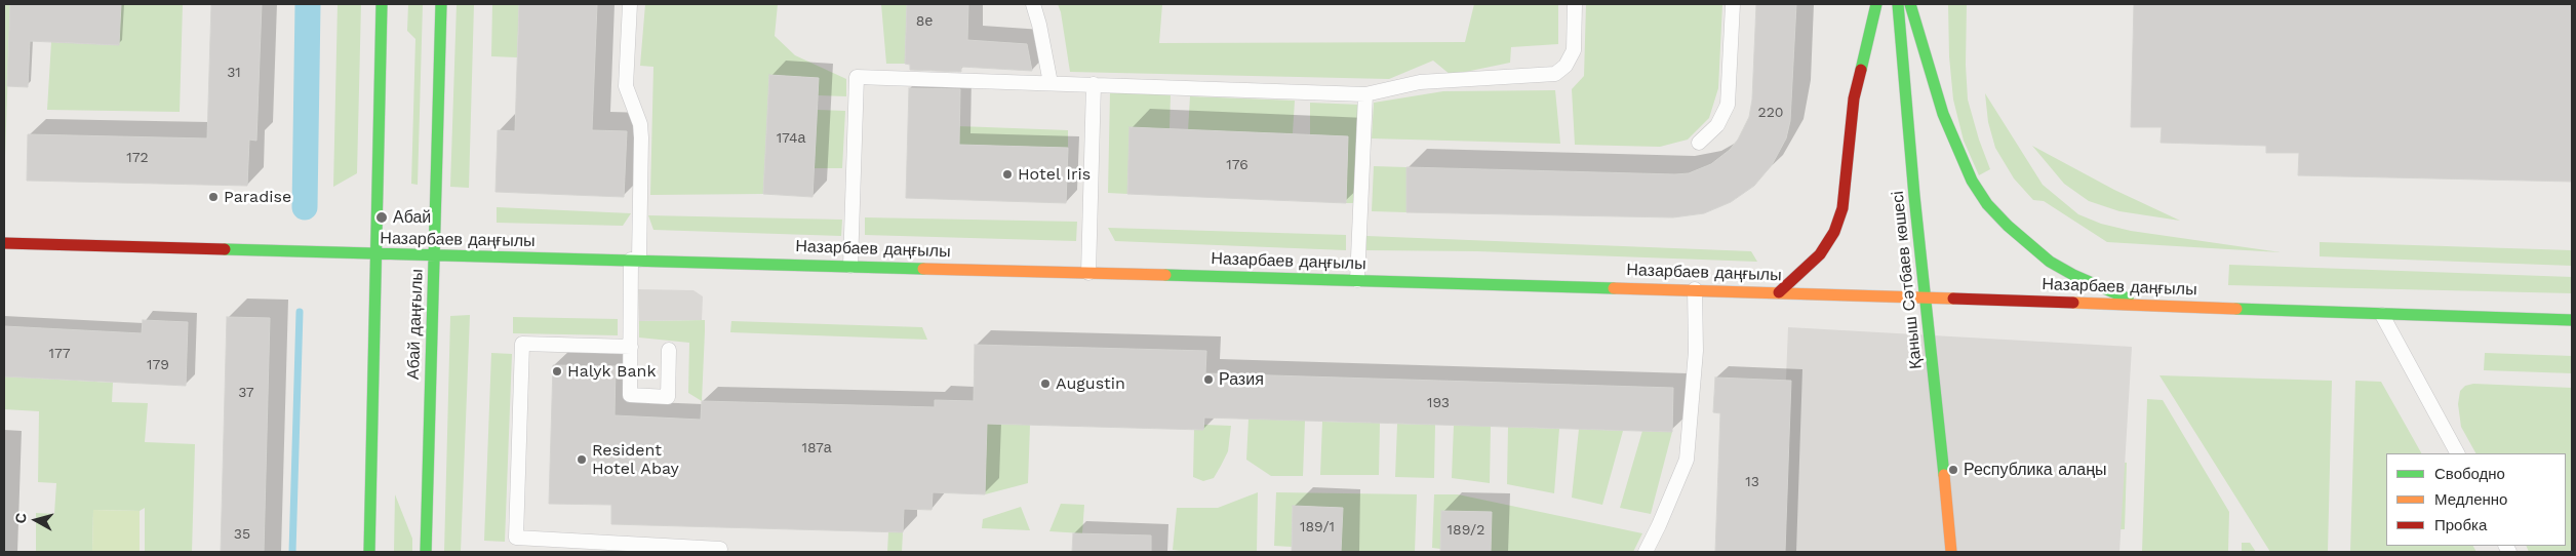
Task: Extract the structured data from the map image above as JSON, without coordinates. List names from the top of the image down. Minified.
{"streets":{"main road":["Назарбаев даңғылы","Қаныш Сәтбаев көшесі","Абай даңғылы"]},"crossings":[["Назарбаев даңғылы","Қаныш Сәтбаев көшесі"],["Назарбаев даңғылы","Абай даңғылы"]],"places":["Hotel Iris","Paradise","Абай","Halyk Bank","Разия","Augustin","Resident Hotel Abay","Республика алаңы"],"house_numbers":["8е","31","220","174а","172","176","177","179","37","193","187а","13","189/1","189/2","35"],"legend":["Свободно","Медленно","Пробка"],"north":"left"}
